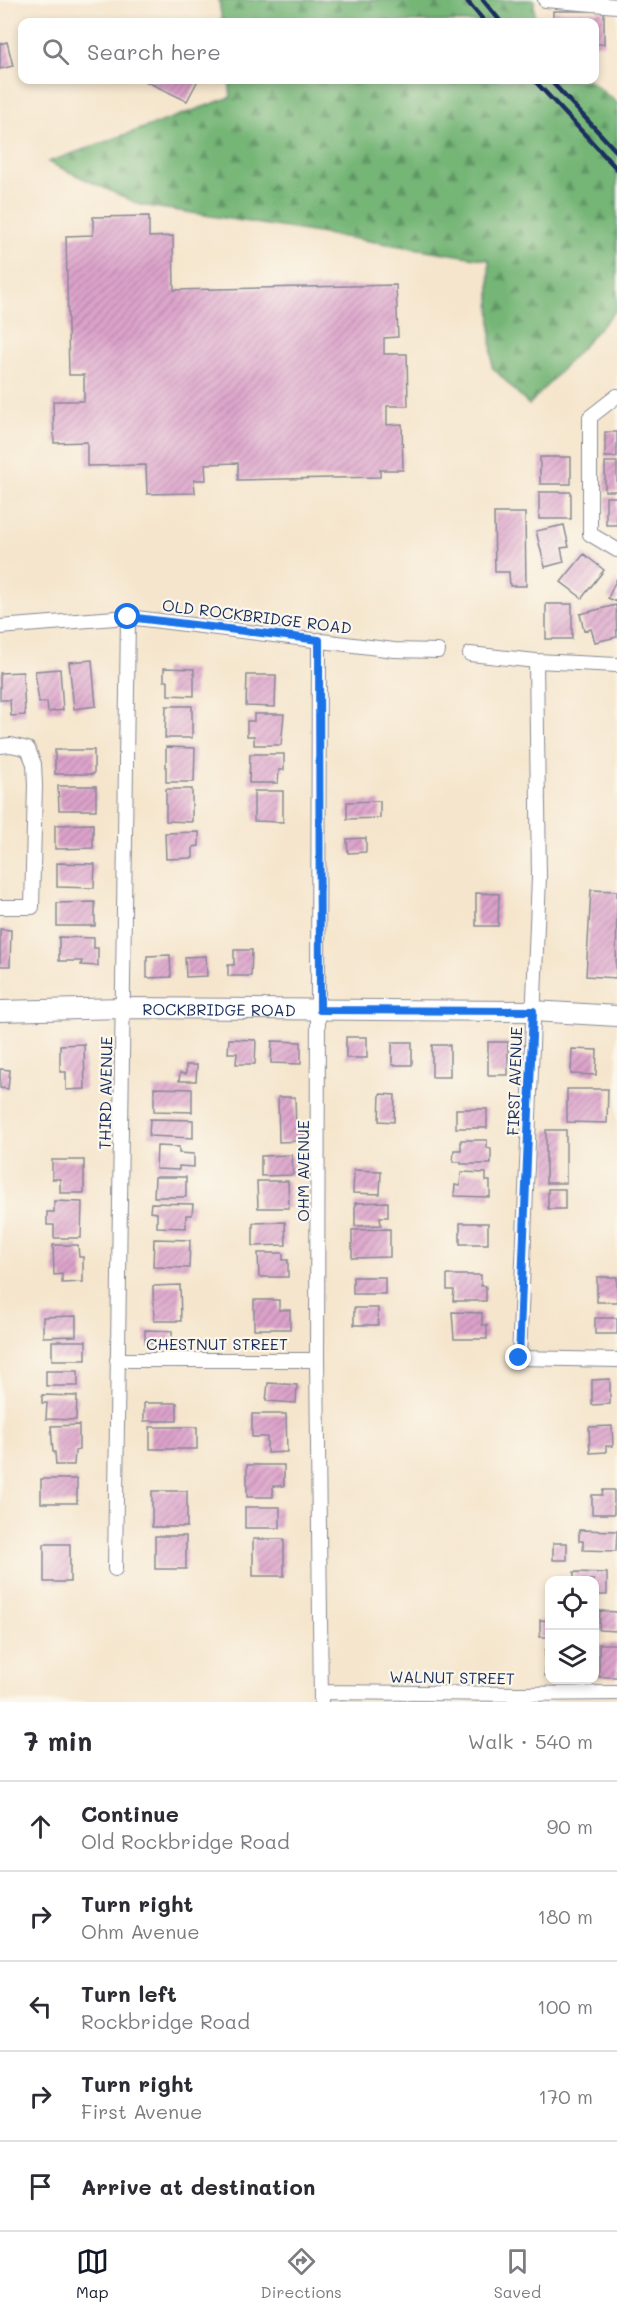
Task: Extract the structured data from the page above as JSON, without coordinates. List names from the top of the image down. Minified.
{"streets":{"street":["OLD ROCKBRIDGE ROAD","ROCKBRIDGE ROAD","FIRST AVENUE","THIRD AVENUE","OHM AVENUE","CHESTNUT STREET","WALNUT STREET"]},"crossings":[["OLD ROCKBRIDGE ROAD","THIRD AVENUE"],["OLD ROCKBRIDGE ROAD","OHM AVENUE"],["ROCKBRIDGE ROAD","FIRST AVENUE"],["ROCKBRIDGE ROAD","THIRD AVENUE"],["ROCKBRIDGE ROAD","OHM AVENUE"],["THIRD AVENUE","CHESTNUT STREET"],["OHM AVENUE","CHESTNUT STREET"],["OHM AVENUE","WALNUT STREET"]],"page":{"search":"Search here","heading":["7 min","Walk · 540 m"],"list":[["Continue","Old Rockbridge Road","90 m"],["Turn right","Ohm Avenue","180 m"],["Turn left","Rockbridge Road","100 m"],["Turn right","First Avenue","170 m"],"Arrive at destination"],"nav":["Map","Directions","Saved"]}}
